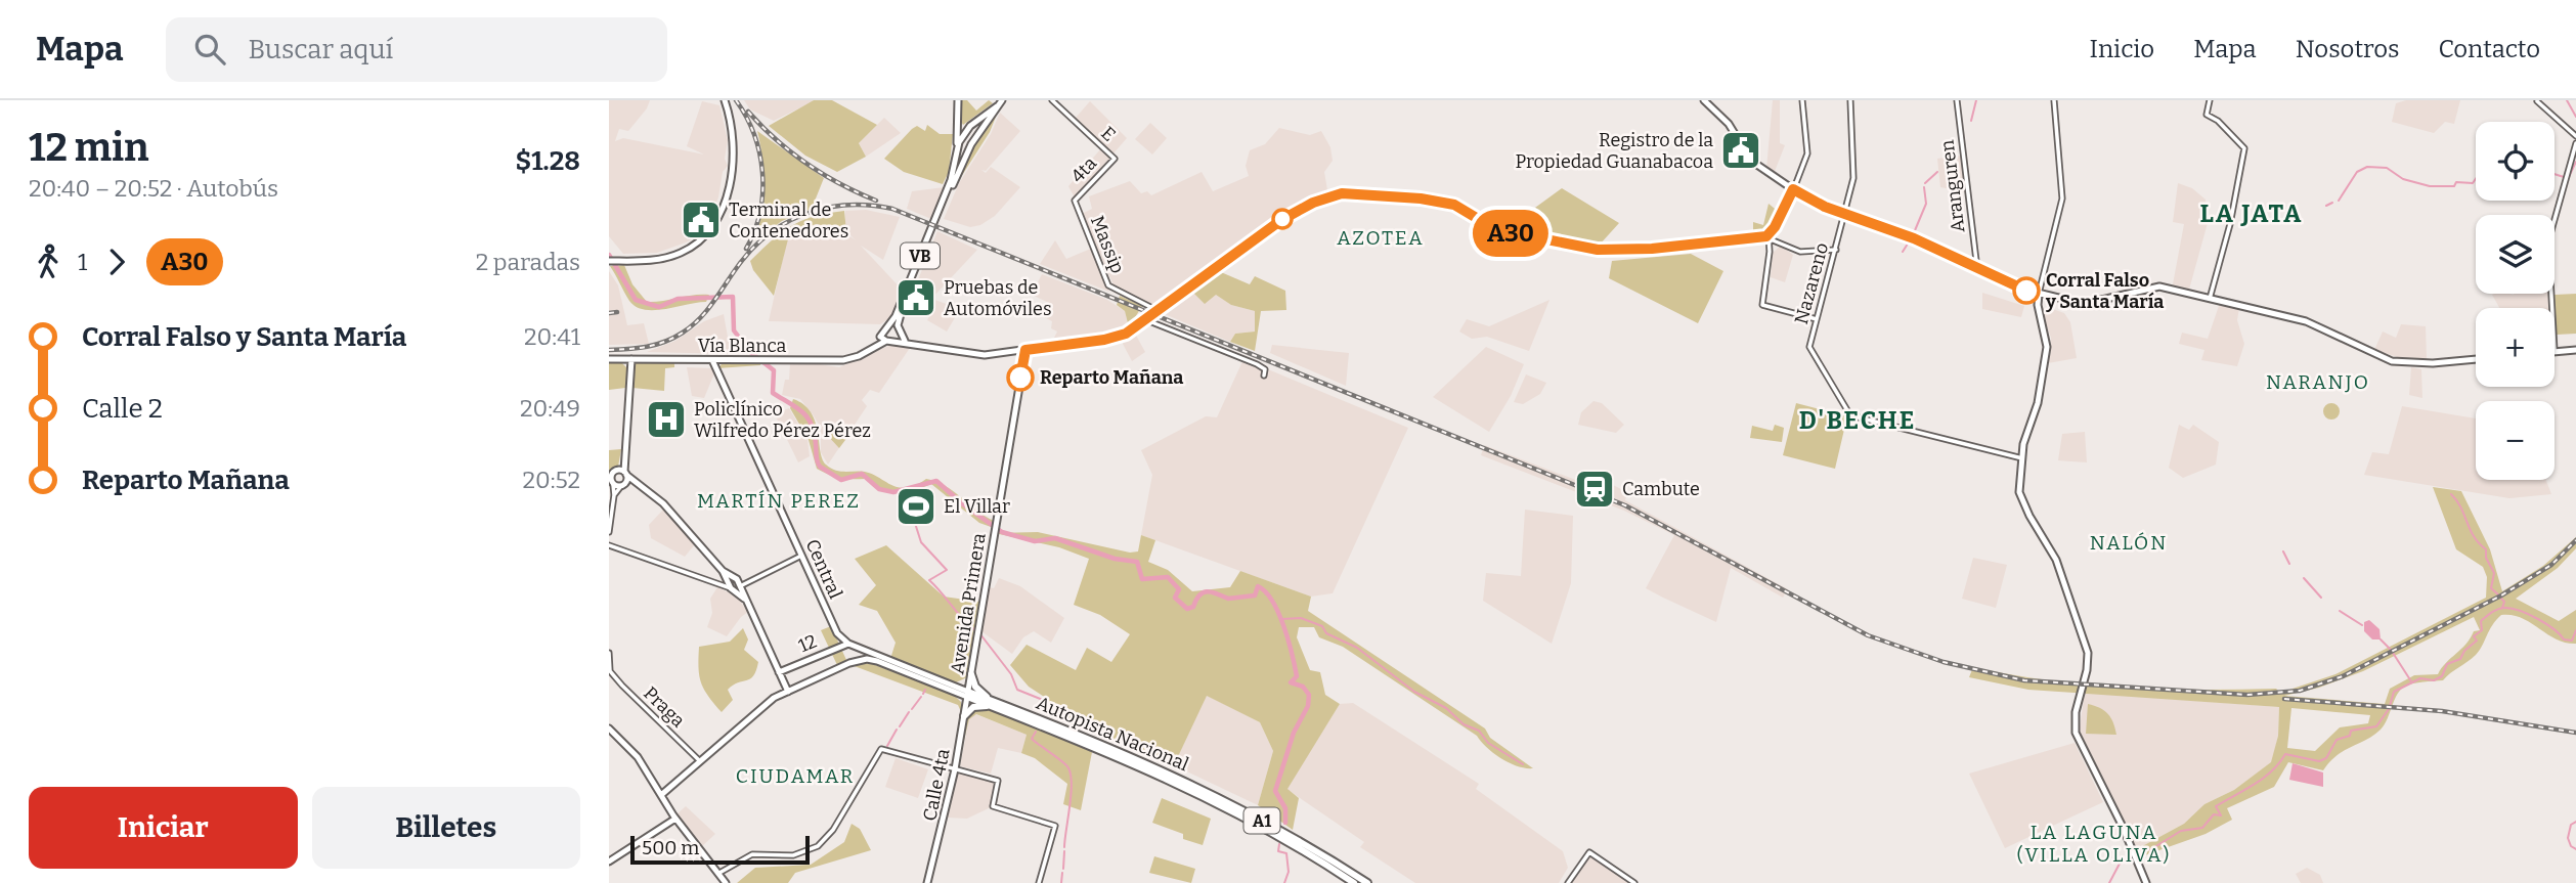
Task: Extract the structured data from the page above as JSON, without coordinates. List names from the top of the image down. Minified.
{"streets":{"highway":["Autopista Nacional","A1"],"main road":["VB","Vía Blanca","Central","Avenida Primera","12","Calle 4ta"],"street":["E","4ta","Aranguren","Massip","Nazareno","Praga"]},"crossings":[["E","4ta"],["4ta","Massip"],["VB","Vía Blanca"],["Vía Blanca","Central"],["Central","Autopista Nacional"],["Avenida Primera","Autopista Nacional"],["Avenida Primera","Calle 4ta"],["12","Autopista Nacional"],["Praga","Autopista Nacional"],["Autopista Nacional","Calle 4ta"]],"districts":["LA JATA","AZOTEA","NARANJO","D'BECHE","MARTÍN PEREZ","NALÓN","CIUDAMAR","LA LAGUNA (VILLA OLIVA)"],"places":{"public building":["Registro de la Propiedad Guanabacoa","Terminal de Contenedores","Pruebas de Automóviles"],"other":["Corral Falso y Santa María","Reparto Mañana"],"hospital":["Policlínico Wilfredo Pérez Pérez"],"station":["Cambute"],"sports":["El Villar"]},"lines":["bus line A30"],"scale_bar":"500 m","page":{"header":"Mapa","search":"Buscar aquí","nav":["Inicio","Mapa","Nosotros","Contacto"],"heading":["12 min","20:40 – 20:52 · Autobús","$1.28"],"on_map":"A30","map_buttons":["+","−"],"legs":["1","A30","2 paradas"],"list":[{"name":"Corral Falso y Santa María","value":"20:41"},{"name":"Calle 2","value":"20:49"},{"name":"Reparto Mañana","value":"20:52"}],"buttons":["Iniciar","Billetes"],"scale":"500 m"}}
